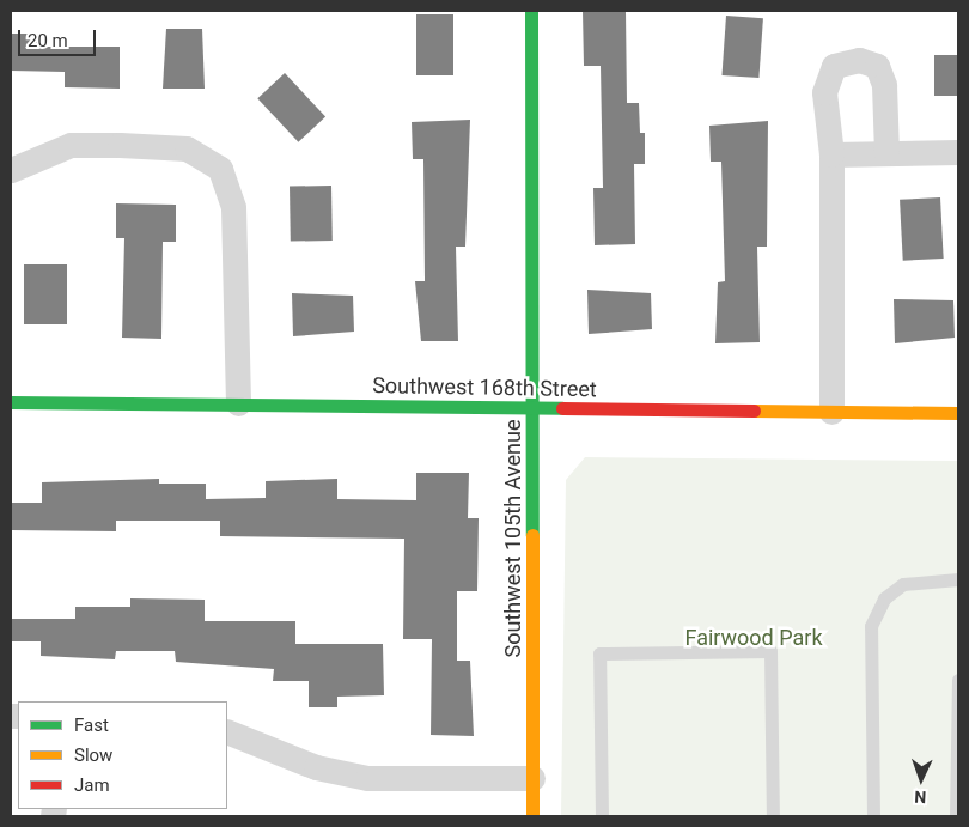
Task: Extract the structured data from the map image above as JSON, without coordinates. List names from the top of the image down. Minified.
{"streets":{"street":["Southwest 168th Street","Southwest 105th Avenue"]},"crossings":[["Southwest 168th Street","Southwest 105th Avenue"]],"parks":["Fairwood Park"],"legend":["Fast","Slow","Jam"],"scale_bar":"20 m","north":"bottom"}
